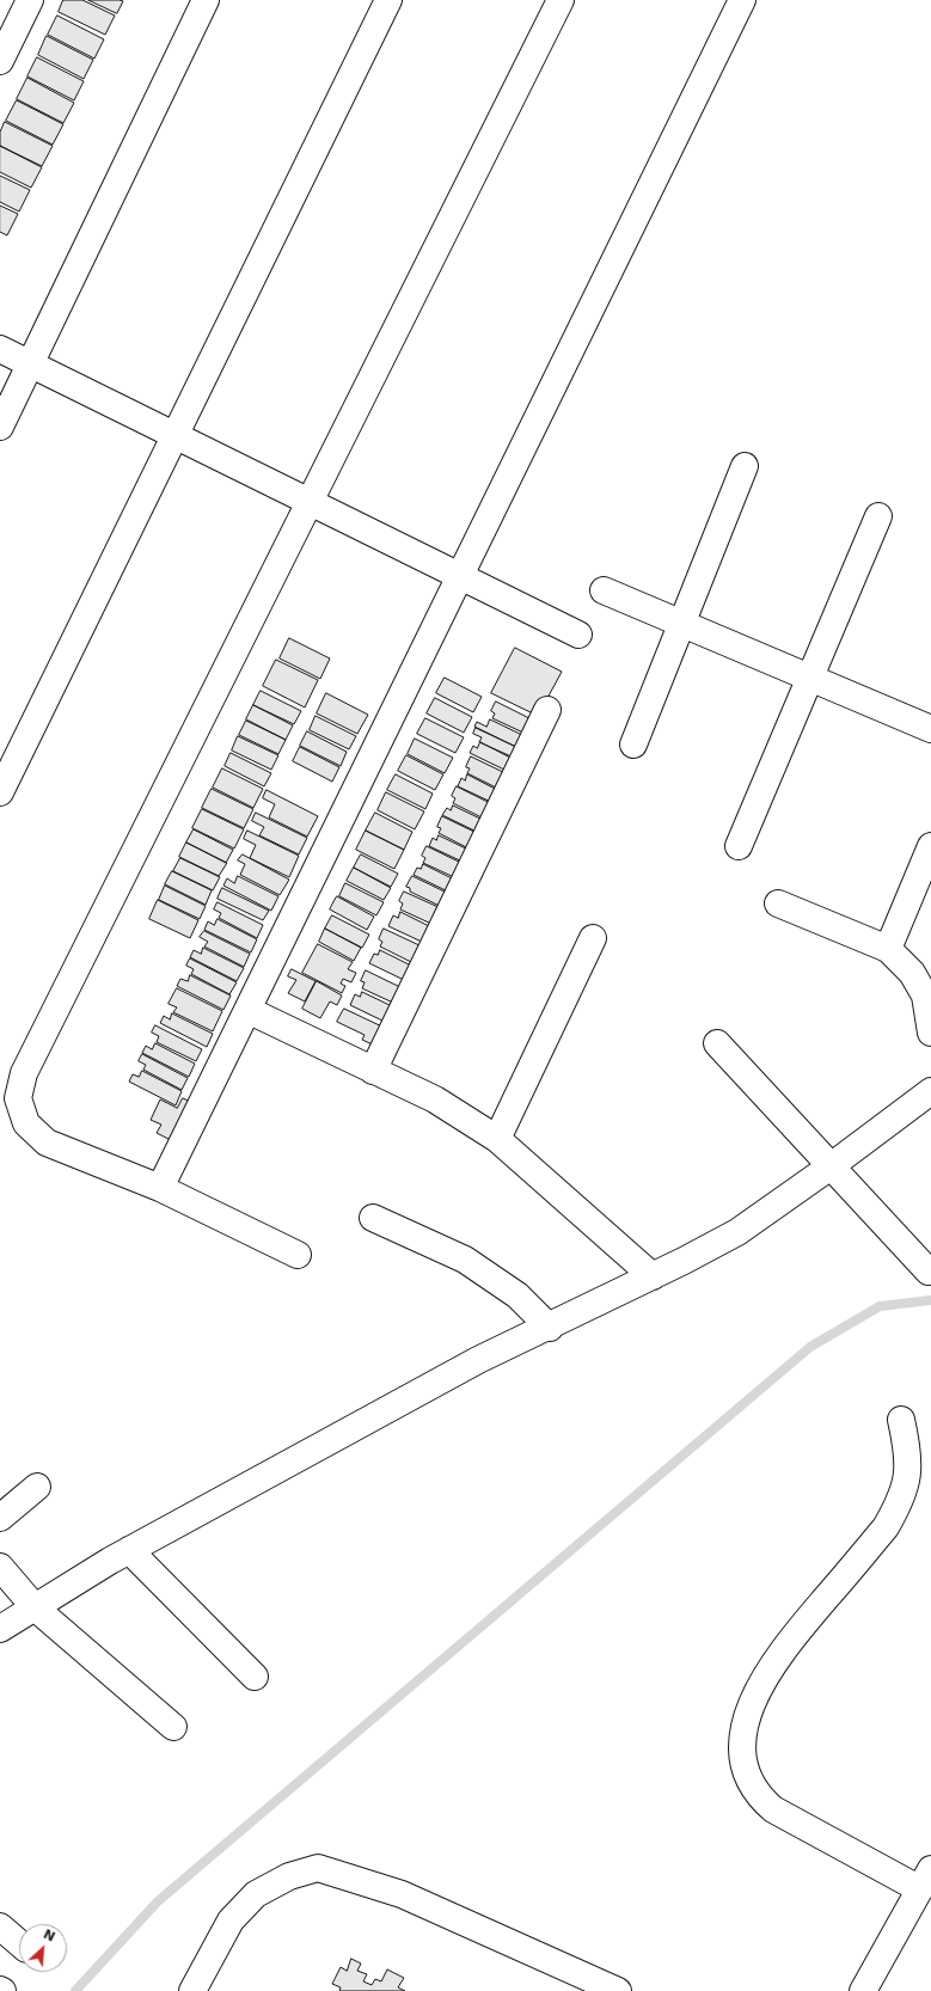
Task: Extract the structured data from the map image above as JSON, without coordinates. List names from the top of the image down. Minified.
{"north":"top right"}
